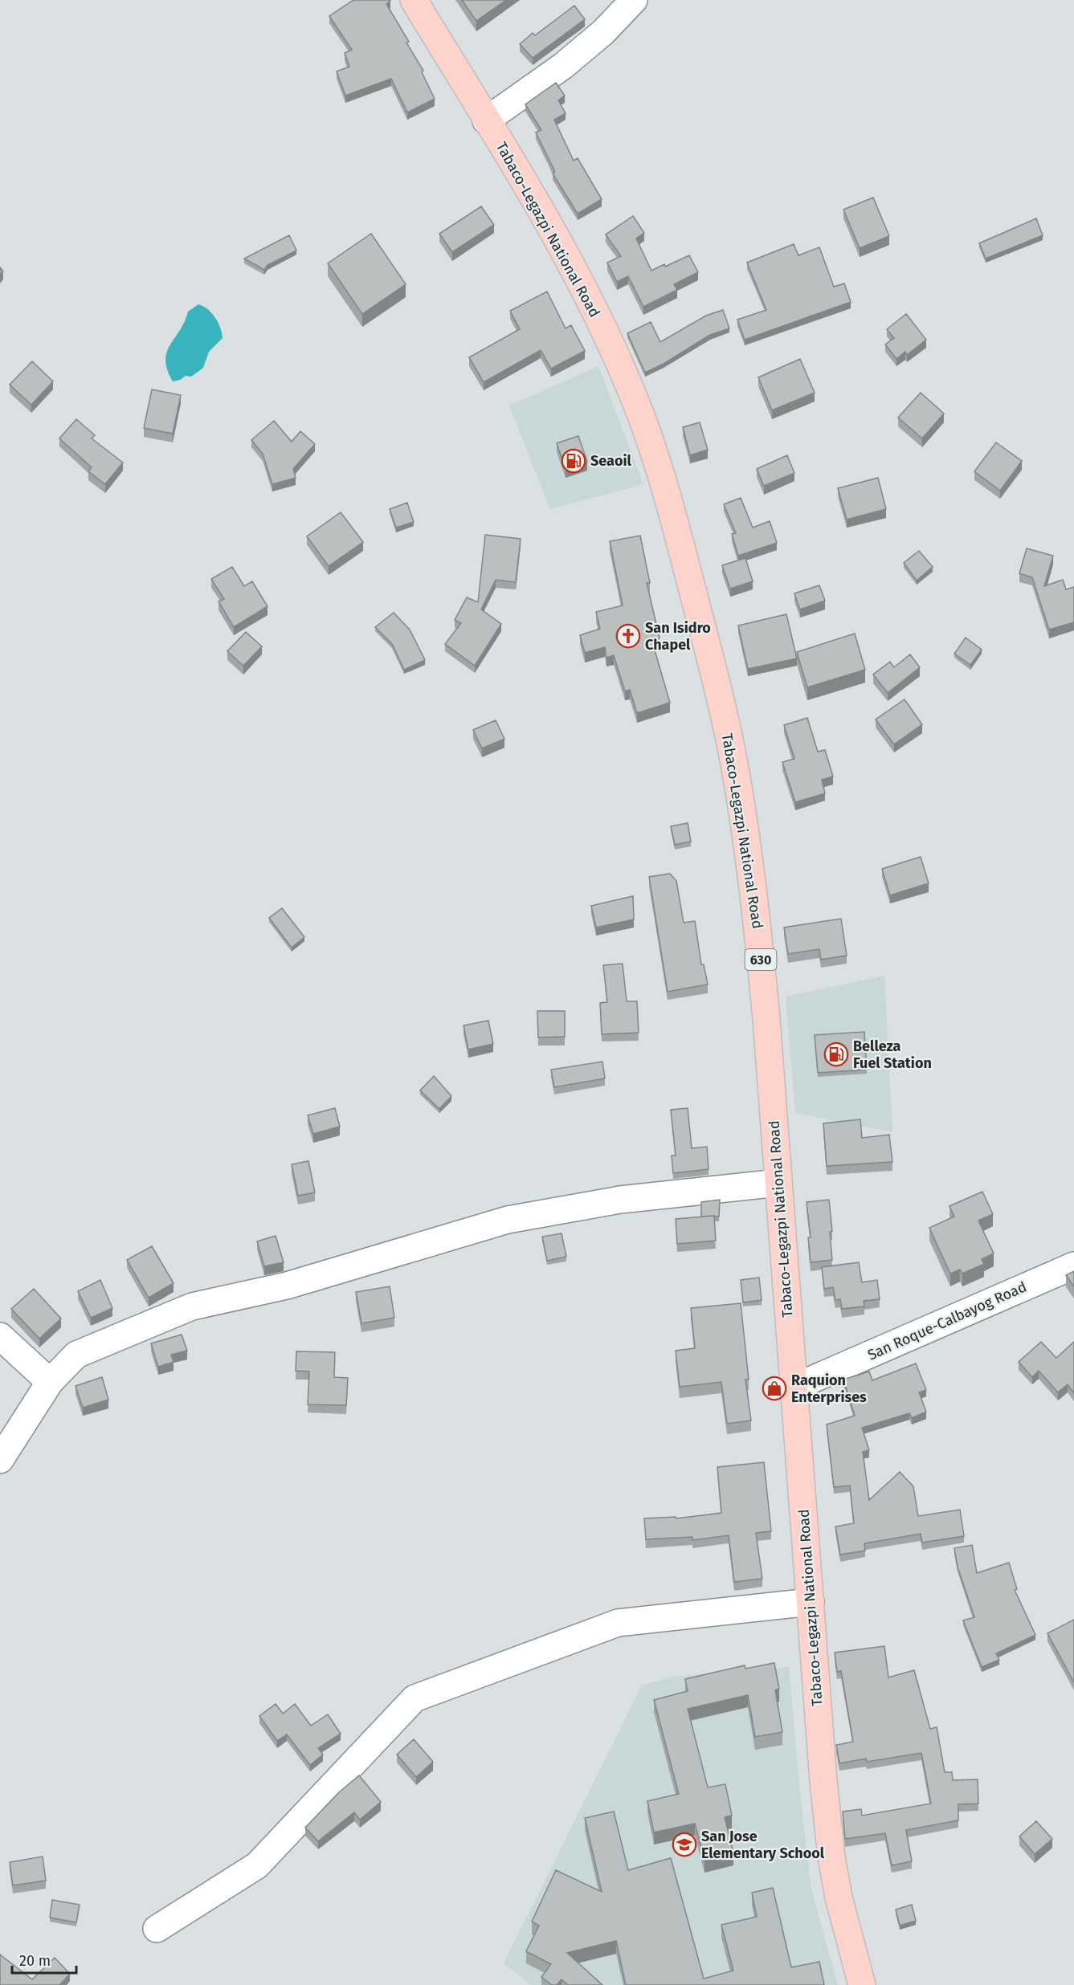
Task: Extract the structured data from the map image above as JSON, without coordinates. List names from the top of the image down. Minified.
{"streets":{"main road":["Tabaco-Legazpi National Road","630"],"street":["San Roque-Calbayog Road"]},"crossings":[["Tabaco-Legazpi National Road","San Roque-Calbayog Road"]],"places":{"fuel station":["Seaoil","Belleza Fuel Station"],"church":["San Isidro Chapel"],"shop":["Raquion Enterprises"],"school or university":["San Jose Elementary School"]},"scale_bar":"20 m"}
